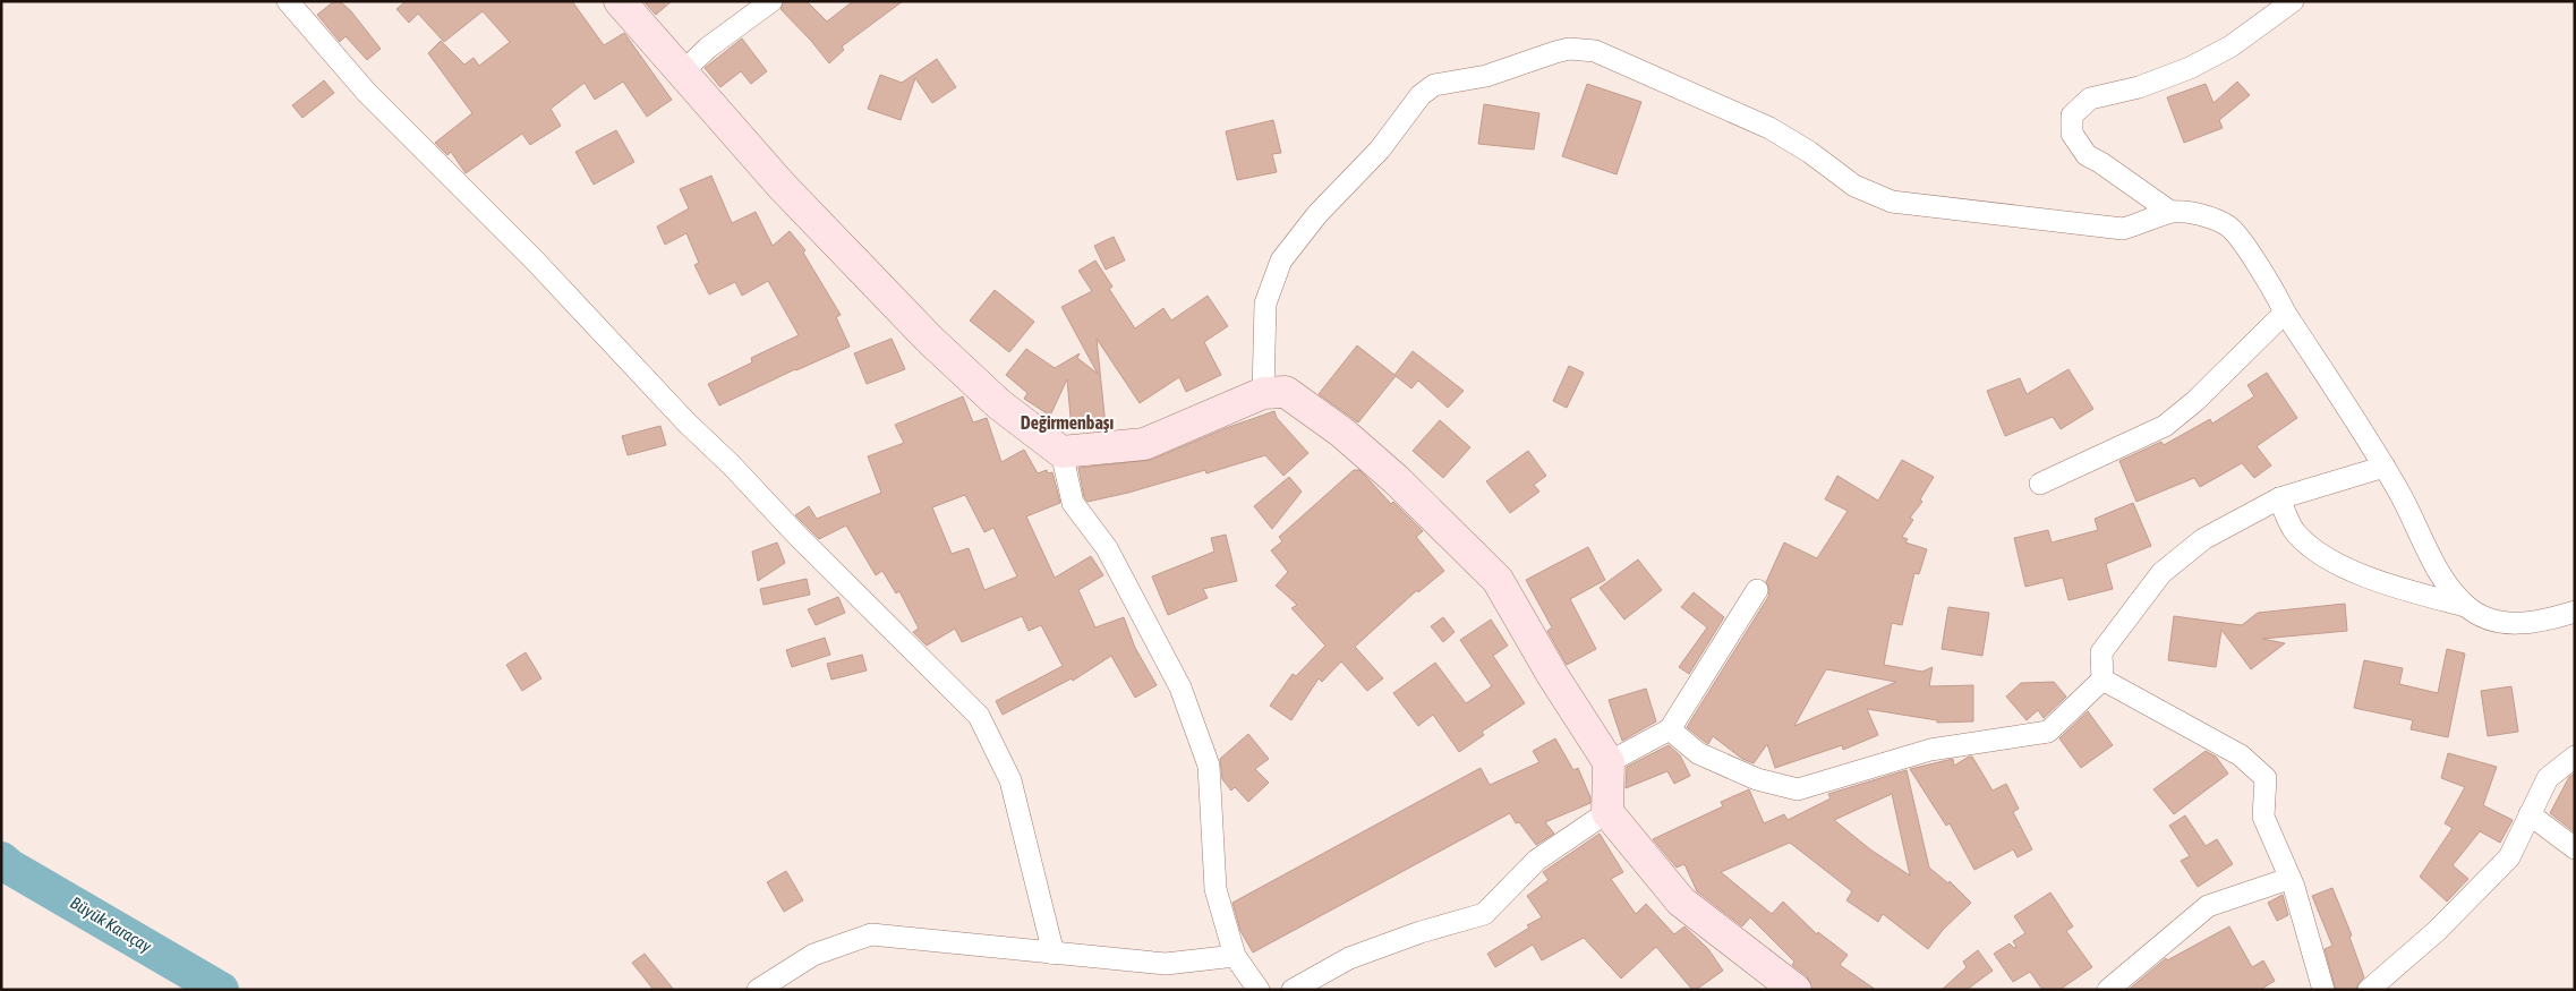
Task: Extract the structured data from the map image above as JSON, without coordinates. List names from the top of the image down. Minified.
{"districts":["Değirmenbaşı"],"water":["Büyük Karaçay"]}
